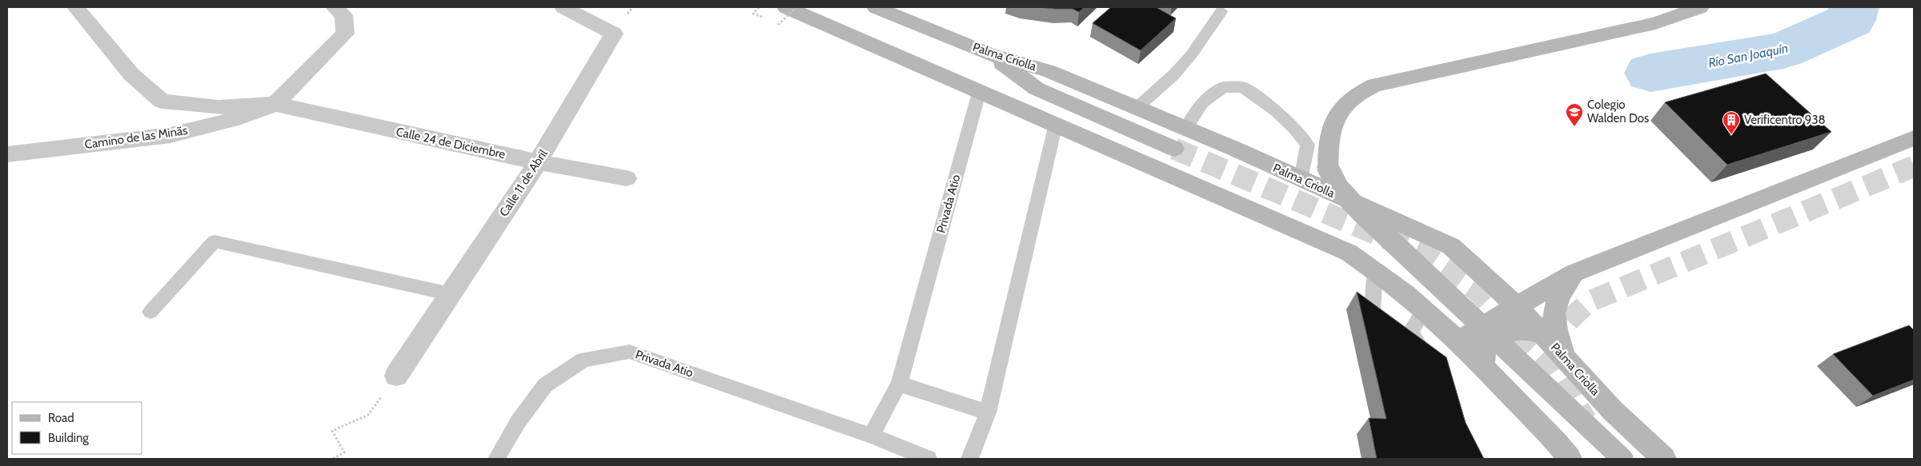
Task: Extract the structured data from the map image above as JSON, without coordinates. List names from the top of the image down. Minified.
{"streets":{"main road":["Palma Criolla"],"street":["Camino de las Minãs","Calle 24 de Diciembre","Calle 11 de Abril"],"lane":["Privada Atio"]},"crossings":[["Camino de las Minãs","Calle 24 de Diciembre"],["Calle 24 de Diciembre","Calle 11 de Abril"]],"water":["Río San Joaquín"],"places":{"school or university":["Colegio Walden Dos"],"building":["Verificentro 938"]},"legend":["Road","Building"]}
